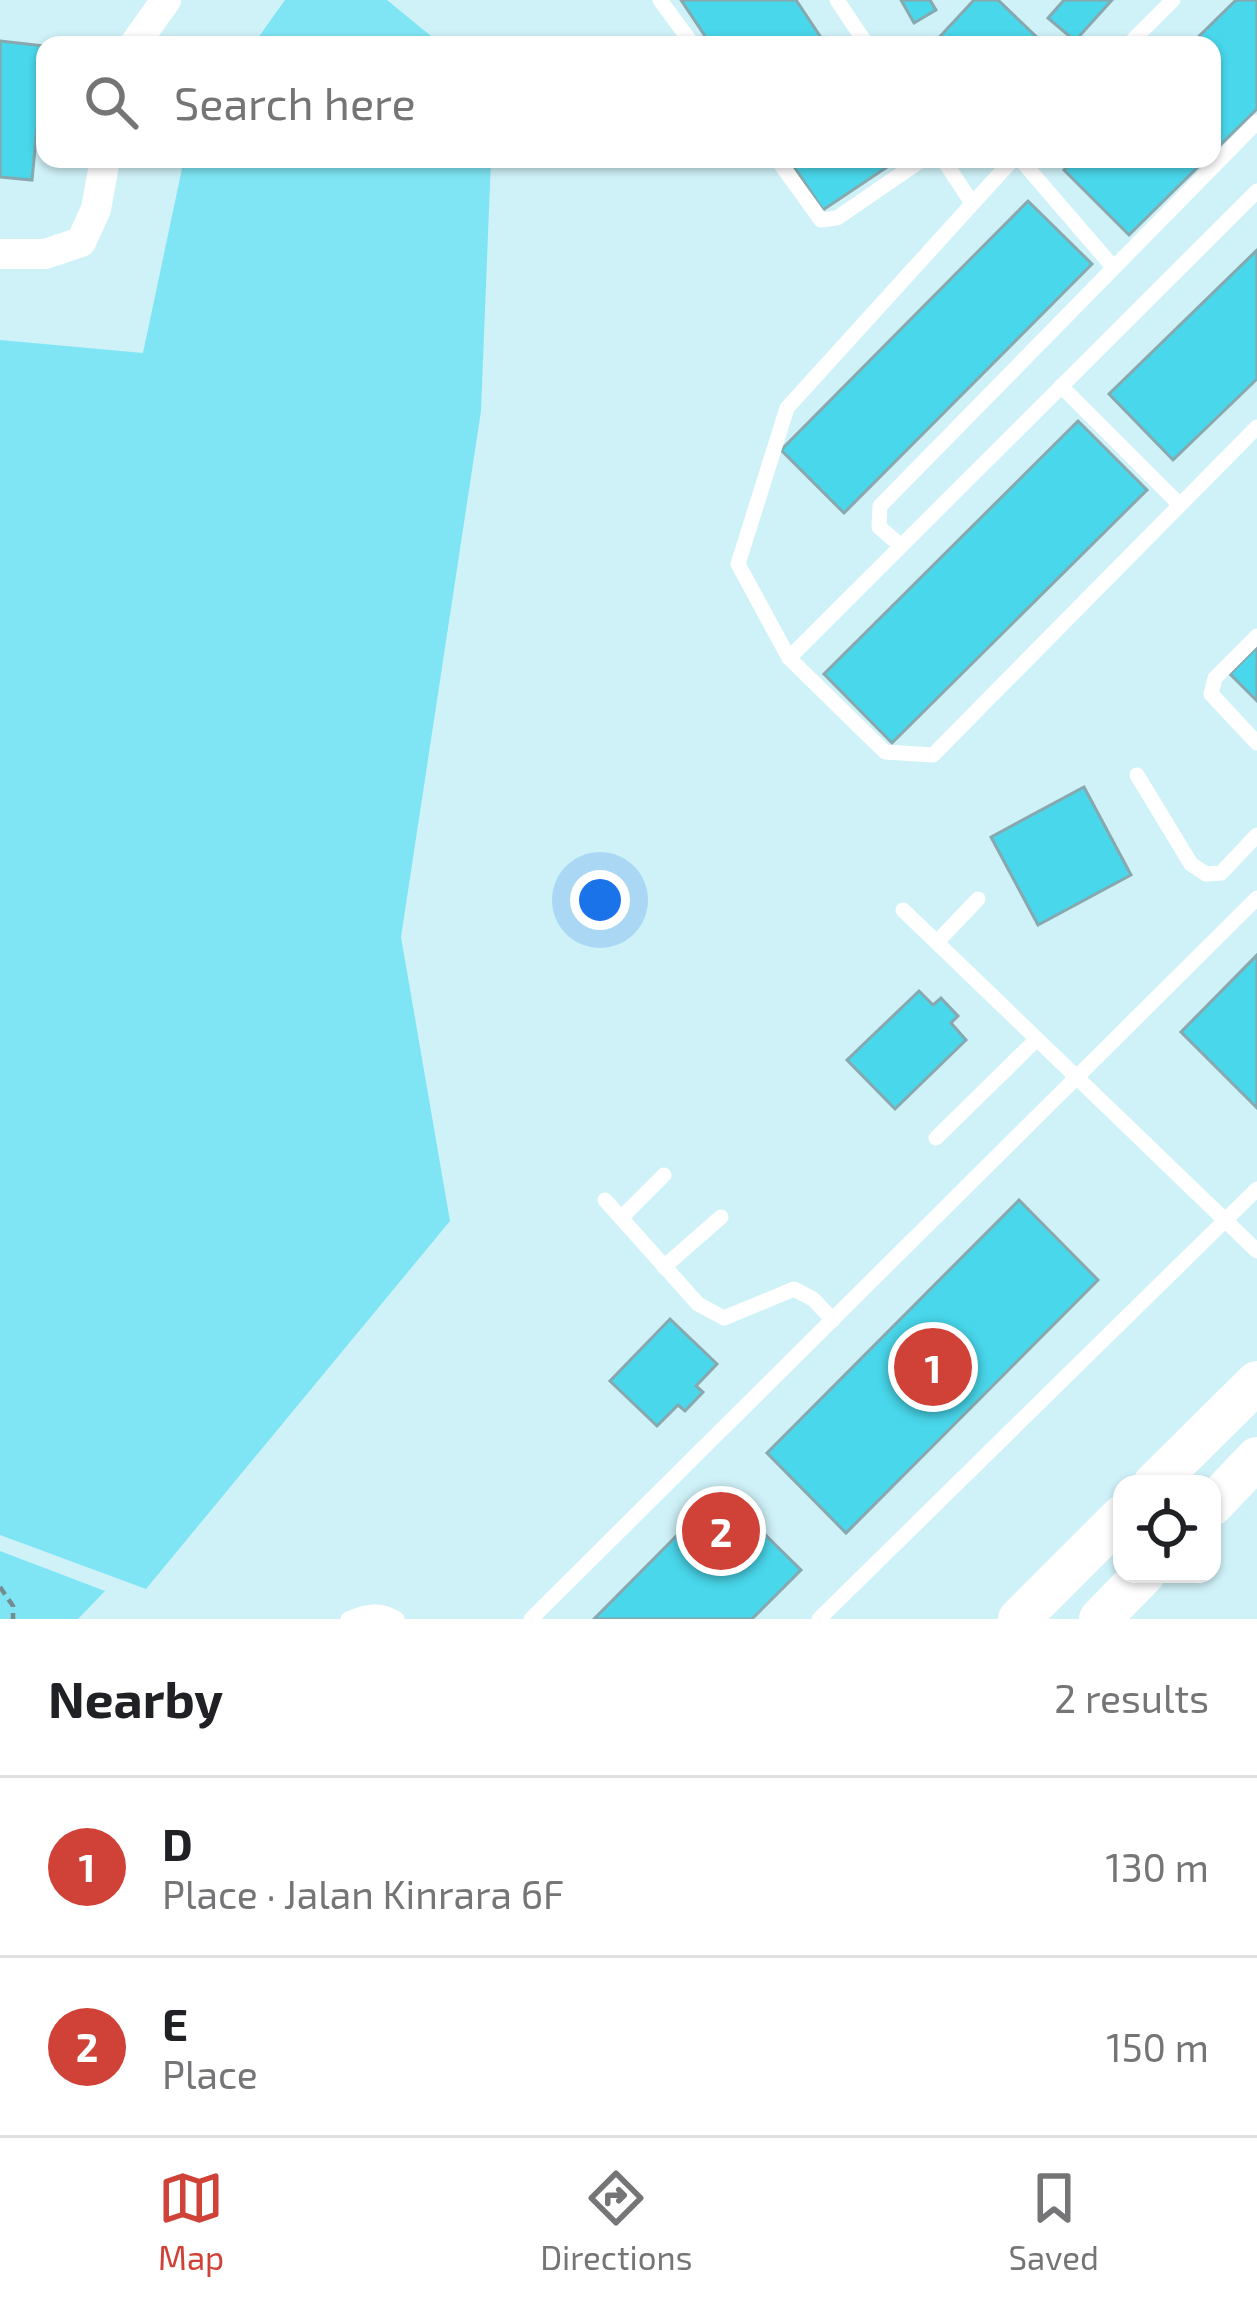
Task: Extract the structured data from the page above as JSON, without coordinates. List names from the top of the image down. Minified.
{"page":{"search":"Search here","pins":["1","2"],"heading":["Nearby","2 results"],"list":[{"mark":"1","name":"D","note":"Place · Jalan Kinrara 6F","value":"130 m"},{"mark":"2","name":"E","note":"Place","value":"150 m"}],"nav":["Map","Directions","Saved"]}}
